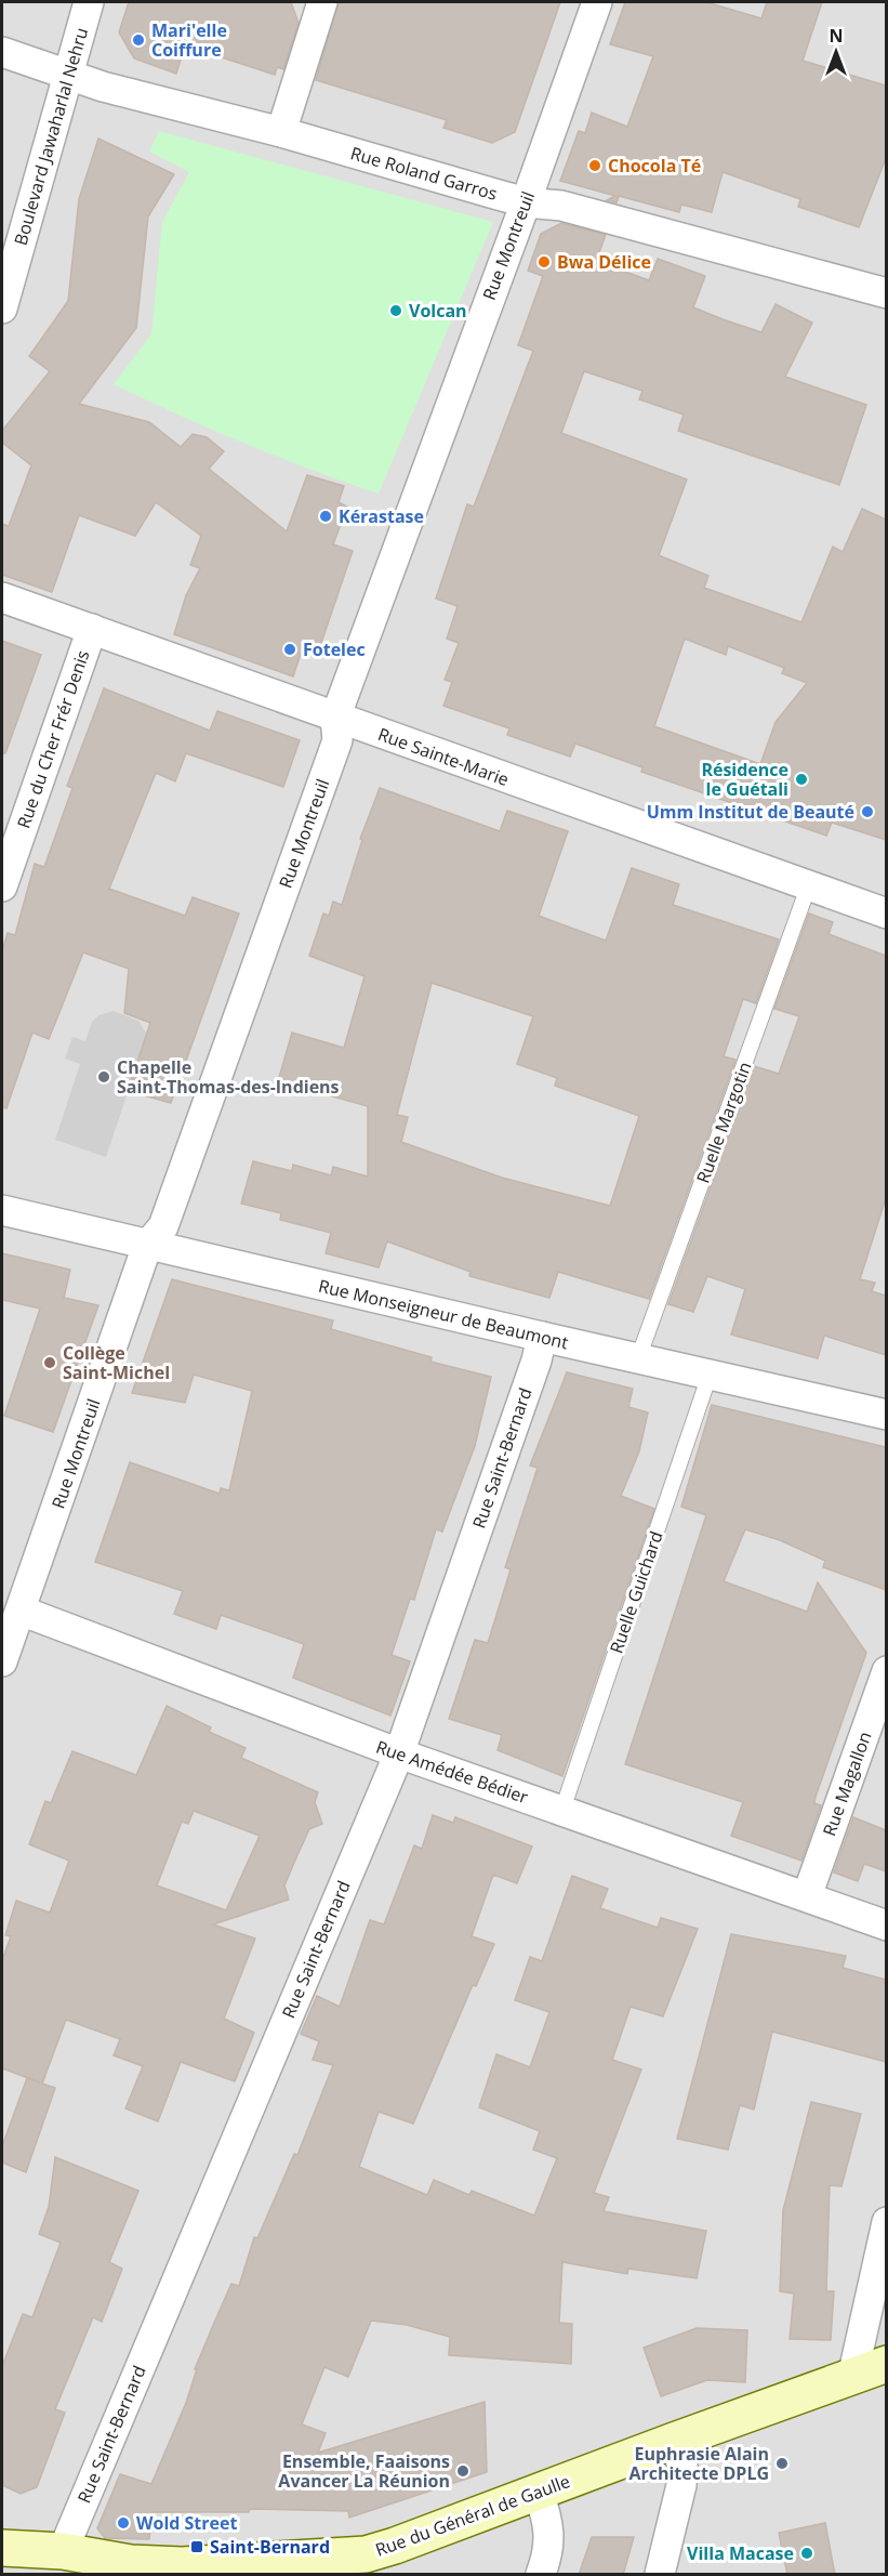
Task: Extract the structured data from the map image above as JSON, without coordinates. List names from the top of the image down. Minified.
{"streets":{"main road":["Rue du Général de Gaulle"],"street":["Boulevard Jawaharlal Nehru","Rue Roland Garros","Rue Montreuil","Rue du Cher Frér Denis","Rue Sainte-Marie","Rue Monseigneur de Beaumont","Rue Saint-Bernard","Rue Amédée Bédier","Rue Magallon"],"lane":["Ruelle Margotin","Ruelle Guichard"]},"crossings":[["Boulevard Jawaharlal Nehru","Rue Roland Garros"],["Rue Roland Garros","Rue Montreuil"],["Rue Montreuil","Rue Sainte-Marie"],["Rue Montreuil","Rue Monseigneur de Beaumont"],["Rue Montreuil","Rue Amédée Bédier"],["Rue du Cher Frér Denis","Rue Sainte-Marie"],["Rue Sainte-Marie","Ruelle Margotin"],["Ruelle Margotin","Rue Monseigneur de Beaumont"],["Rue Monseigneur de Beaumont","Rue Saint-Bernard"],["Rue Monseigneur de Beaumont","Ruelle Guichard"],["Rue Saint-Bernard","Rue Amédée Bédier"],["Rue Saint-Bernard","Rue du Général de Gaulle"],["Ruelle Guichard","Rue Amédée Bédier"],["Rue Amédée Bédier","Rue Magallon"]],"places":{"other":["Mari'elle Coiffure","Chocola Té","Bwa Délice","Volcan","Kérastase","Fotelec","Résidence le Guétali","Umm Institut de Beauté","Chapelle Saint-Thomas-des-Indiens","Collège Saint-Michel","Euphrasie Alain Architecte DPLG","Ensemble, Faaisons Avancer La Réunion","Wold Street","Villa Macase"],"transit":["Saint-Bernard"]},"north":"top"}
